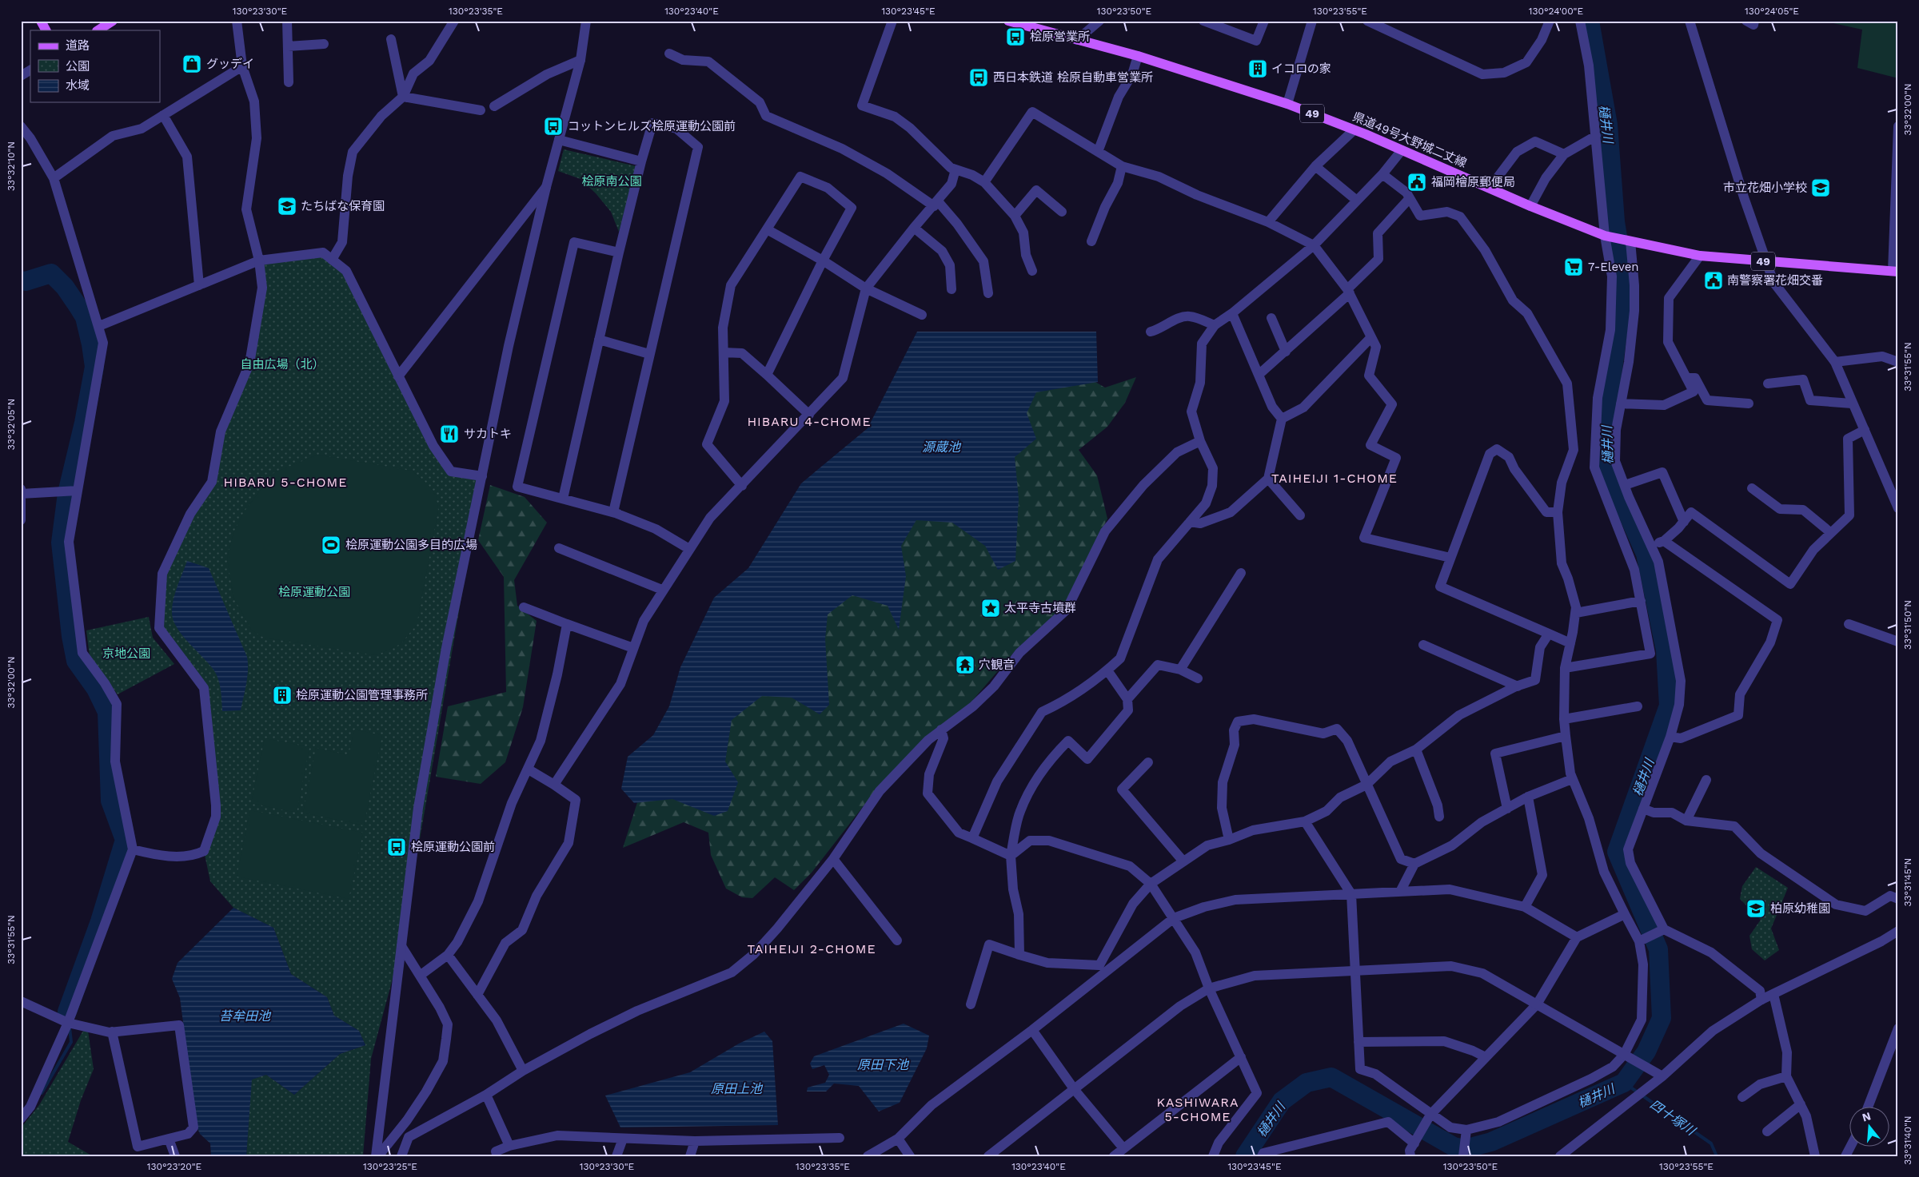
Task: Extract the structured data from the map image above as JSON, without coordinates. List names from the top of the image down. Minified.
{"streets":{"main road":["49","県道49号大野城二丈線"]},"districts":["HIBARU 4-CHOME","TAIHEIJI 1-CHOME","HIBARU 5-CHOME","TAIHEIJI 2-CHOME","KASHIWARA 5-CHOME"],"water":["樋井川","源蔵池","苔牟田池","原田下池","原田上池","四十塚川"],"parks":["桧原南公園","自由広場（北）","桧原運動公園","京地公園"],"places":{"bus stop":["桧原営業所","西日本鉄道 桧原自動車営業所","コットンヒルズ桧原運動公園前","桧原運動公園前"],"shop":["グッデイ"],"building":["イコロの家","桧原運動公園管理事務所"],"public building":["福岡檜原郵便局","南警察署花畑交番"],"school or university":["市立花畑小学校","たちばな保育園","柏原幼稚園"],"supermarket":["7-Eleven"],"restaurant":["サカトキ"],"sports":["桧原運動公園多目的広場"],"place":["太平寺古墳群"],"temple":["穴観音"]},"legend":["道路","公園","水域"],"north":"top","coordinates":["130°23'30\"E","130°23'35\"E","130°23'40\"E","130°23'45\"E","130°23'50\"E","130°23'55\"E","130°24'00\"E","130°24'05\"E","33°32'00\"N","33°32'10\"N","33°31'55\"N","33°32'05\"N","33°31'50\"N","33°31'45\"N","33°31'40\"N","130°23'20\"E","130°23'25\"E"]}
